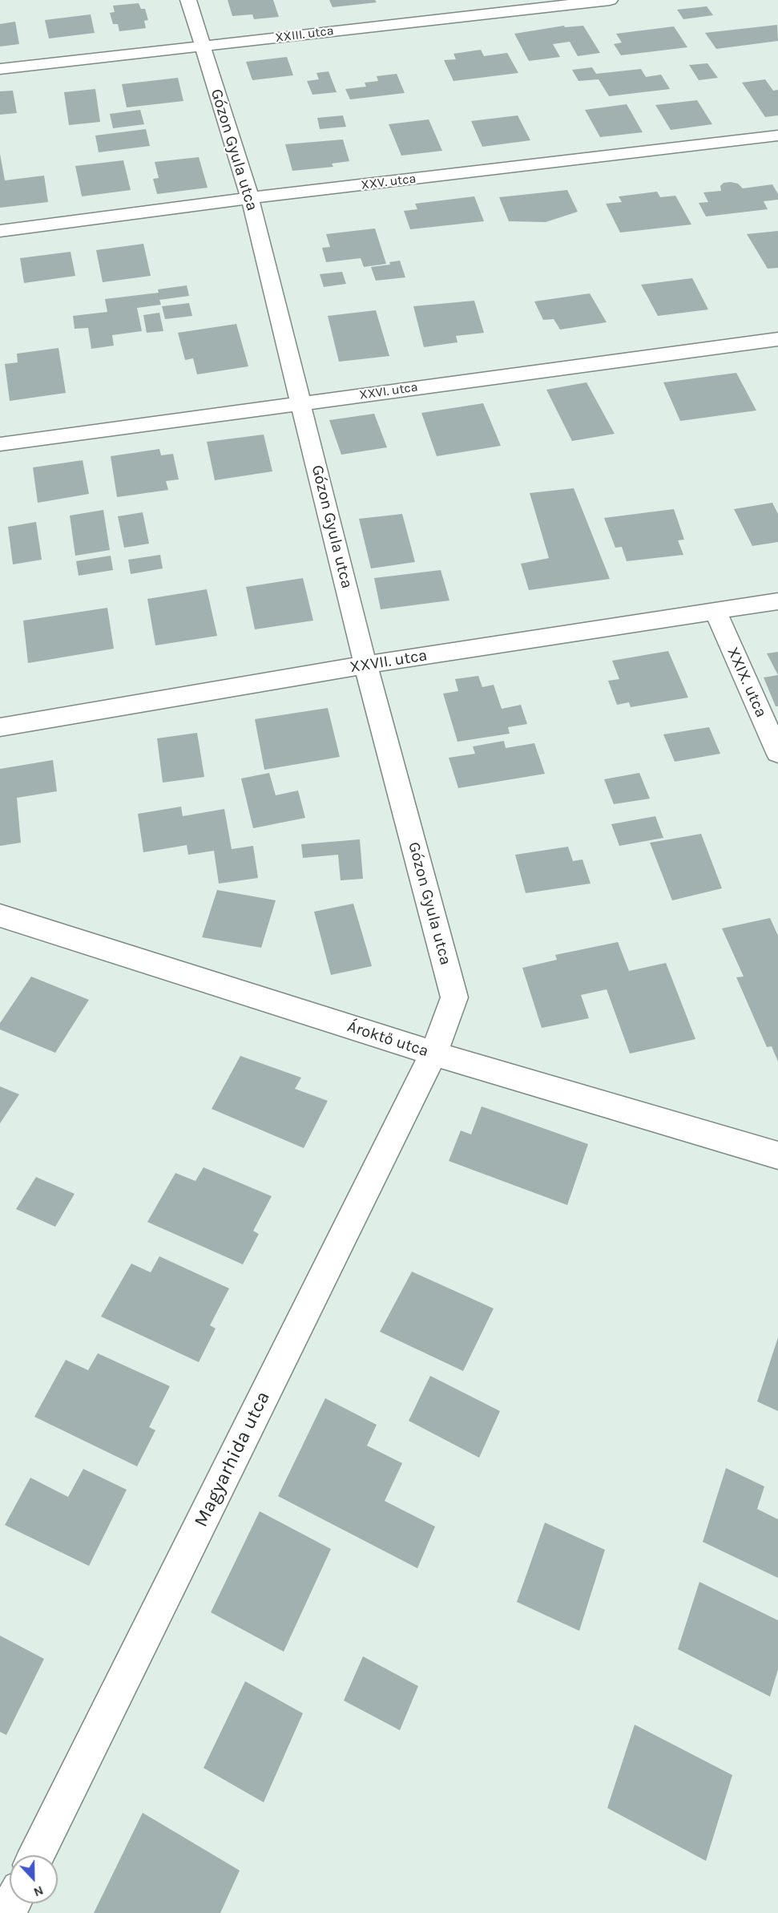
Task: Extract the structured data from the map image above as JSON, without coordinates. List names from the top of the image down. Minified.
{"streets":{"street":["XXIII. utca","Gózon Gyula utca","XXV. utca","XXVI. utca","XXVII. utca","XXIX. utca","Ároktő utca","Magyarhida utca"]},"crossings":[["XXIII. utca","Gózon Gyula utca"],["Gózon Gyula utca","XXV. utca"],["Gózon Gyula utca","XXVI. utca"],["Gózon Gyula utca","XXVII. utca"],["Gózon Gyula utca","Ároktő utca"],["Gózon Gyula utca","Magyarhida utca"],["XXVII. utca","XXIX. utca"],["Ároktő utca","Magyarhida utca"]],"north":"bottom"}
